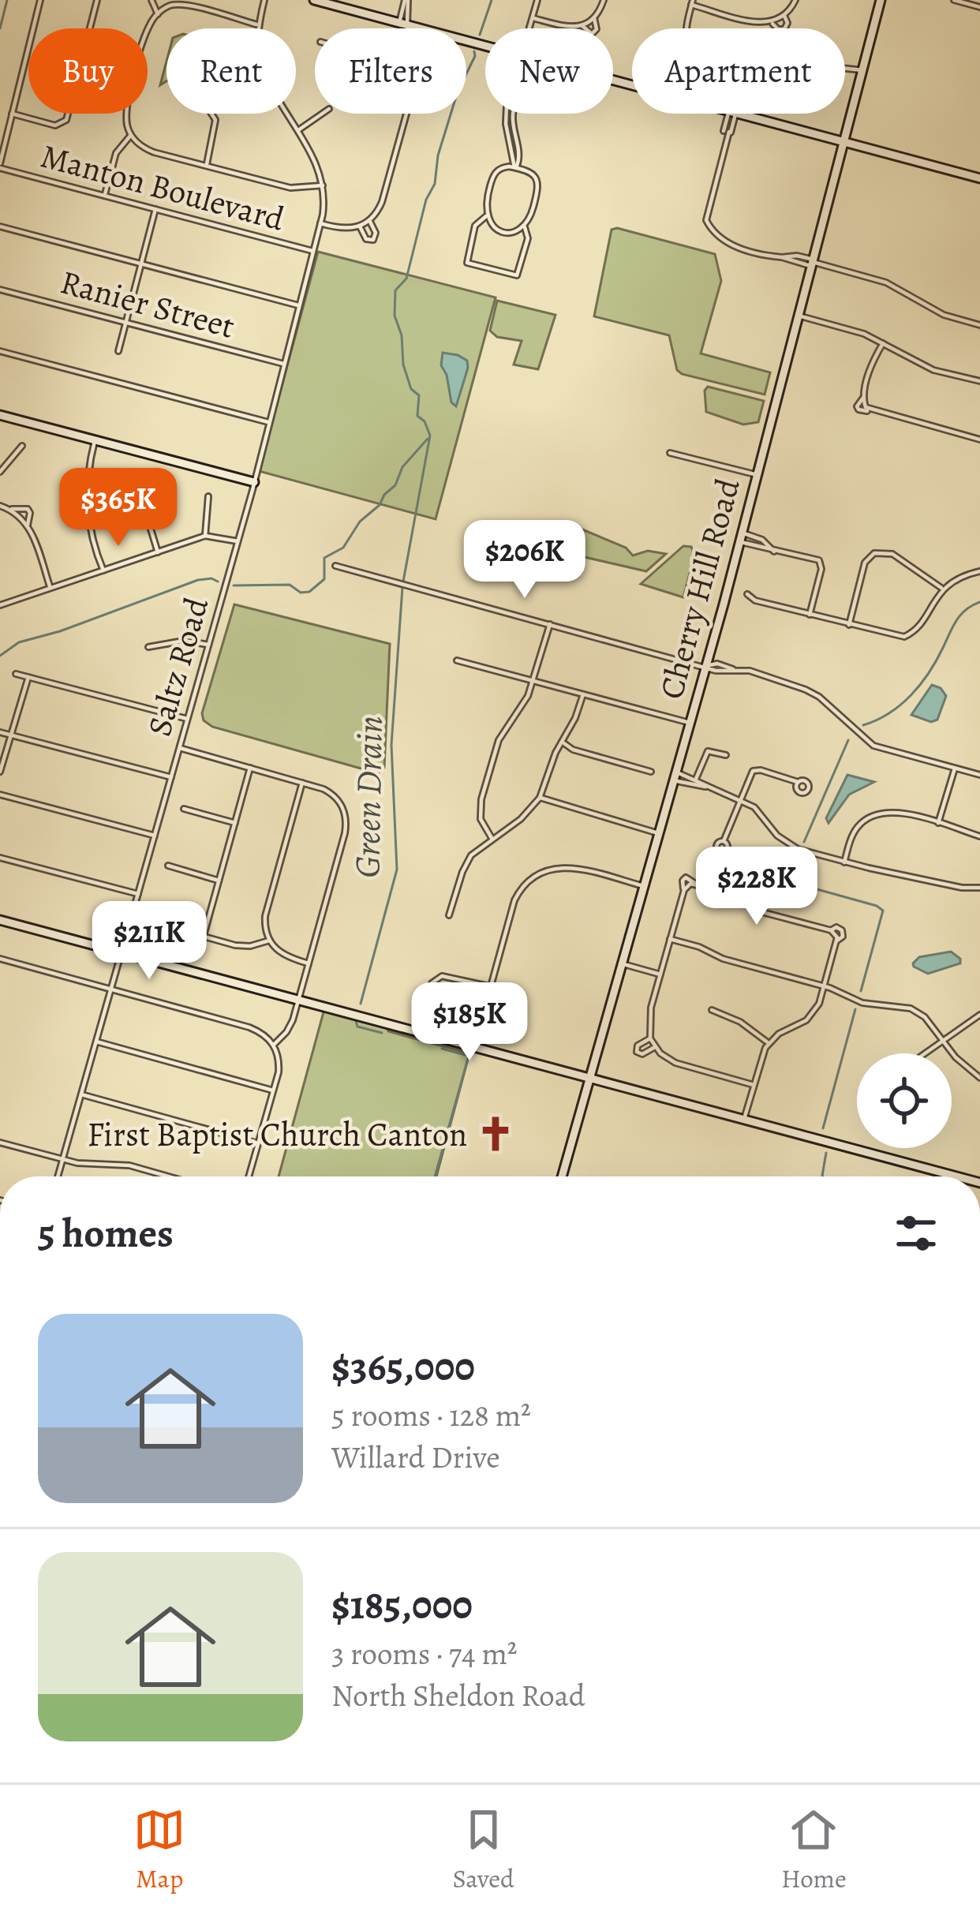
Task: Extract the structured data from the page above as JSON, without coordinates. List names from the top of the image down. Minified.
{"streets":{"street":["Manton Boulevard","Ranier Street","Cherry Hill Road","Saltz Road"]},"crossings":[["Manton Boulevard","Saltz Road"],["Ranier Street","Saltz Road"]],"water":["Green Drain"],"places":{"church":["First Baptist Church Canton"]},"page":{"chip":["Buy","Rent","Filters","New","Apartment"],"price":["$365K","$206K","$228K","$211K","$185K"],"heading":"5 homes","list":[{"name":"$365,000","note":"5 rooms · 128 m² · Willard Drive"},{"name":"$185,000","note":"3 rooms · 74 m² · North Sheldon Road"}],"tabs":["Map","Saved","Home"]}}
